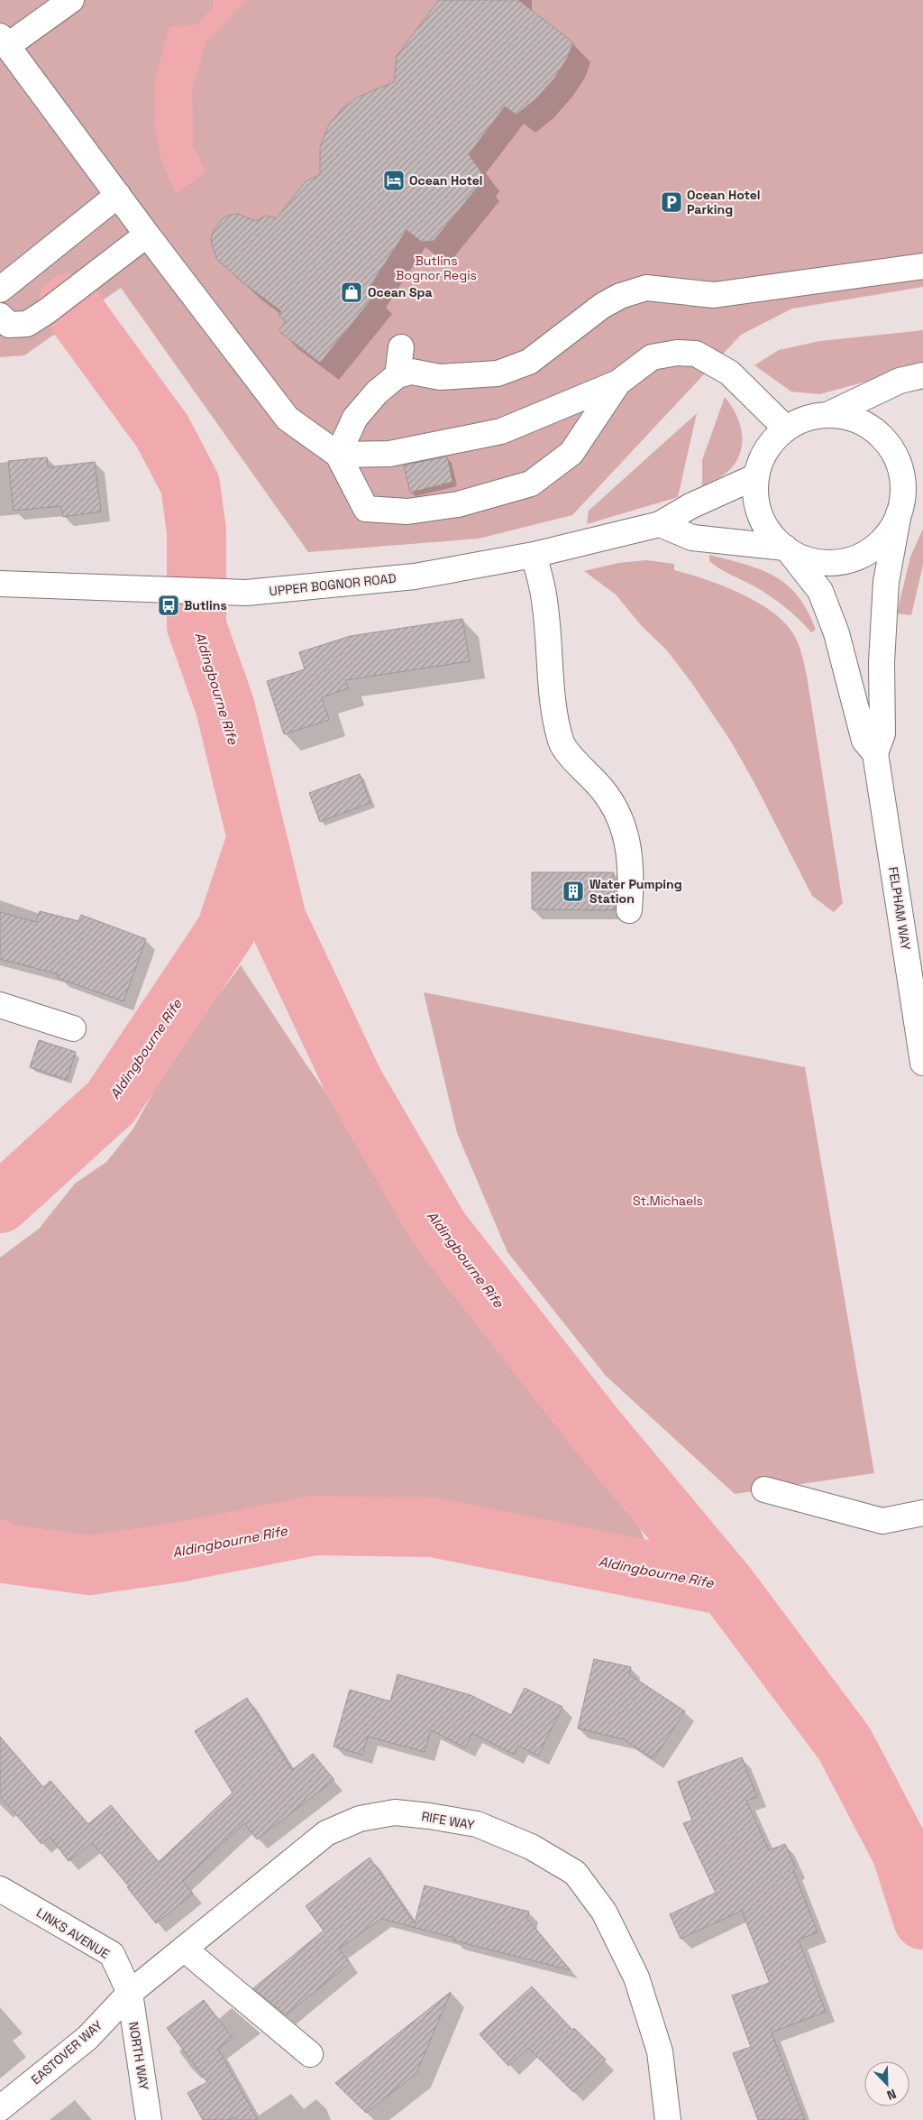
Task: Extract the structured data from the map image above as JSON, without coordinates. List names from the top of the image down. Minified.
{"streets":{"street":["UPPER BOGNOR ROAD","FELPHAM WAY","RIFE WAY","LINKS AVENUE","EASTOVER WAY","NORTH WAY"]},"crossings":[["UPPER BOGNOR ROAD","FELPHAM WAY"],["RIFE WAY","LINKS AVENUE"],["RIFE WAY","EASTOVER WAY"],["RIFE WAY","NORTH WAY"],["LINKS AVENUE","EASTOVER WAY"],["LINKS AVENUE","NORTH WAY"],["EASTOVER WAY","NORTH WAY"]],"water":["Aldingbourne Rife"],"parks":["Butlins Bognor Regis","St.Michaels"],"places":{"hotel":["Ocean Hotel"],"parking":["Ocean Hotel Parking"],"shop":["Ocean Spa"],"bus stop":["Butlins"],"building":["Water Pumping Station"]},"north":"bottom right"}
